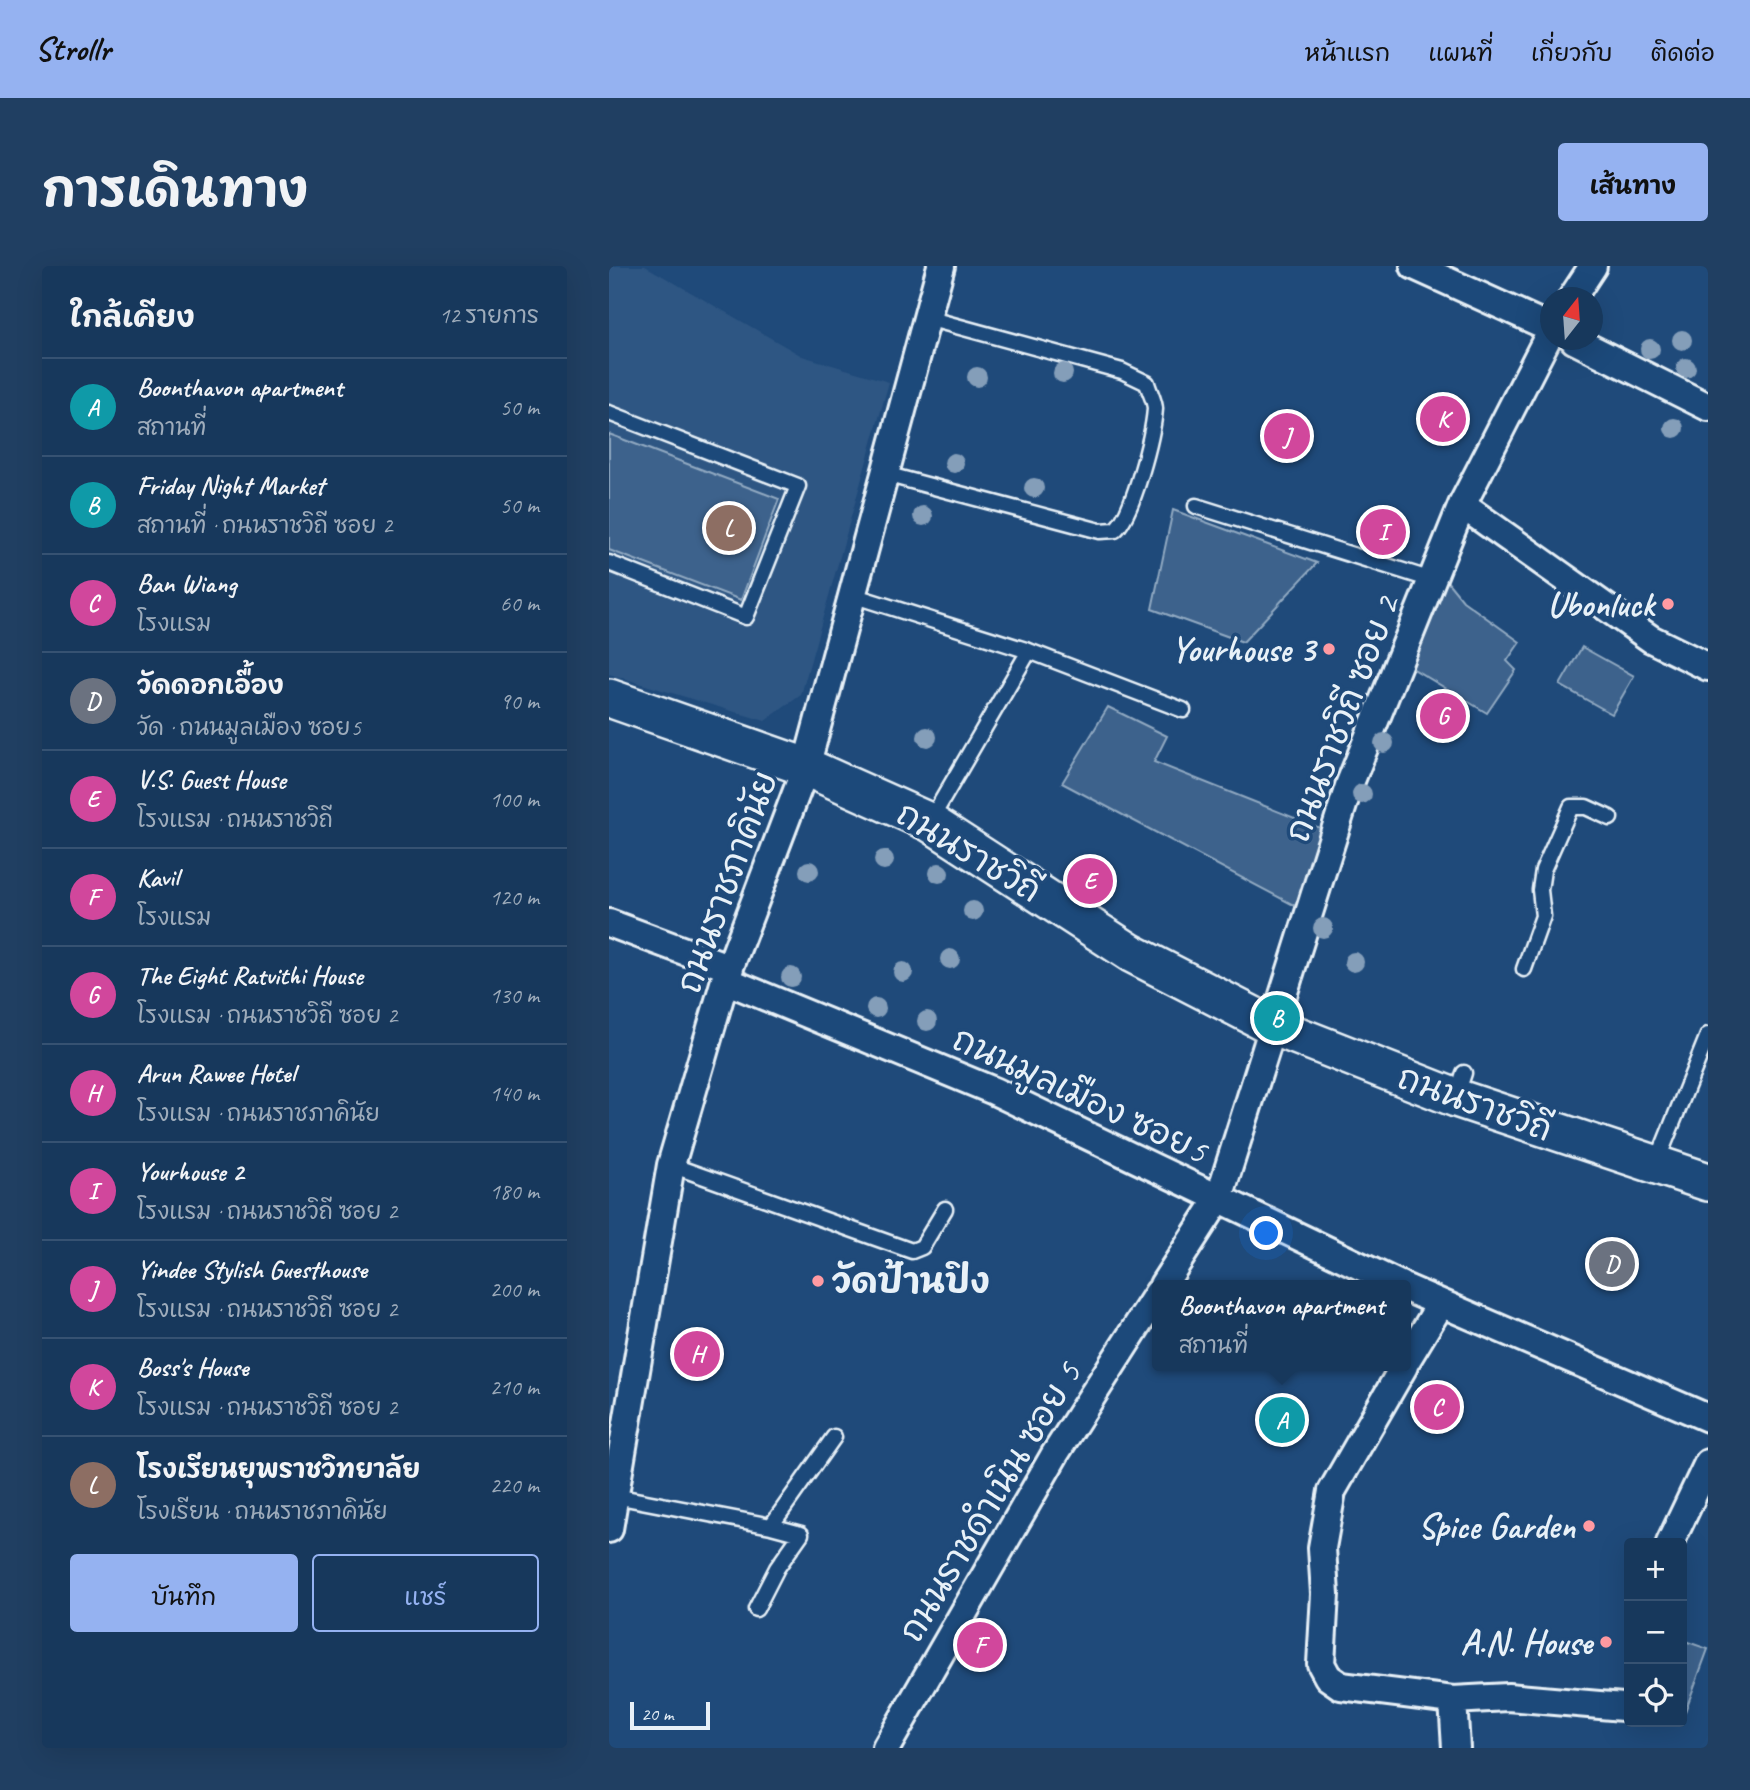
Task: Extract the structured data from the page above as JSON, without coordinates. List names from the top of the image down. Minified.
{"streets":{"street":["ถนนราชวิถี ซอย 2","ถนนราชวิถี","ถนนราชภาคินัย","ถนนมูลเมือง ซอย5","ถนนราชดำเนิน ซอย 5"]},"crossings":[["ถนนราชวิถี ซอย 2","ถนนราชวิถี"],["ถนนราชวิถี","ถนนราชภาคินัย"],["ถนนราชภาคินัย","ถนนมูลเมือง ซอย5"]],"places":["Ubonluck","Yourhouse 3","วัดป้านปิง","Spice Garden","A.N. House"],"scale_bar":"20 m","north":"top","page":{"header":"Strollr","nav":["หน้าแรก","แผนที่","เกี่ยวกับ","ติดต่อ"],"title":"การเดินทาง","buttons":["เส้นทาง",["บันทึก","แชร์"]],"heading":["ใกล้เคียง","12 รายการ"],"list":[{"mark":"A","name":"Boonthavon apartment","note":"สถานที่","value":"50 m"},{"mark":"B","name":"Friday Night Market","note":"สถานที่ · ถนนราชวิถี ซอย 2","value":"50 m"},{"mark":"C","name":"Ban Wiang","note":"โรงแรม","value":"60 m"},{"mark":"D","name":"วัดดอกเอื้อง","note":"วัด · ถนนมูลเมือง ซอย5","value":"90 m"},{"mark":"E","name":"V.S. Guest House","note":"โรงแรม · ถนนราชวิถี","value":"100 m"},{"mark":"F","name":"Kavil","note":"โรงแรม","value":"120 m"},{"mark":"G","name":"The Eight Ratvithi House","note":"โรงแรม · ถนนราชวิถี ซอย 2","value":"130 m"},{"mark":"H","name":"Arun Rawee Hotel","note":"โรงแรม · ถนนราชภาคินัย","value":"140 m"},{"mark":"I","name":"Yourhouse 2","note":"โรงแรม · ถนนราชวิถี ซอย 2","value":"180 m"},{"mark":"J","name":"Yindee Stylish Guesthouse","note":"โรงแรม · ถนนราชวิถี ซอย 2","value":"200 m"},{"mark":"K","name":"Boss's House","note":"โรงแรม · ถนนราชวิถี ซอย 2","value":"210 m"},{"mark":"L","name":"โรงเรียนยุพราชวิทยาลัย","note":"โรงเรียน · ถนนราชภาคินัย","value":"220 m"}],"pins":["K","J","L","I","G","E","B","D","H","C","A","F"],"popup":["Boonthavon apartment","สถานที่"],"map_buttons":["+","−"],"scale":"20 m"}}
